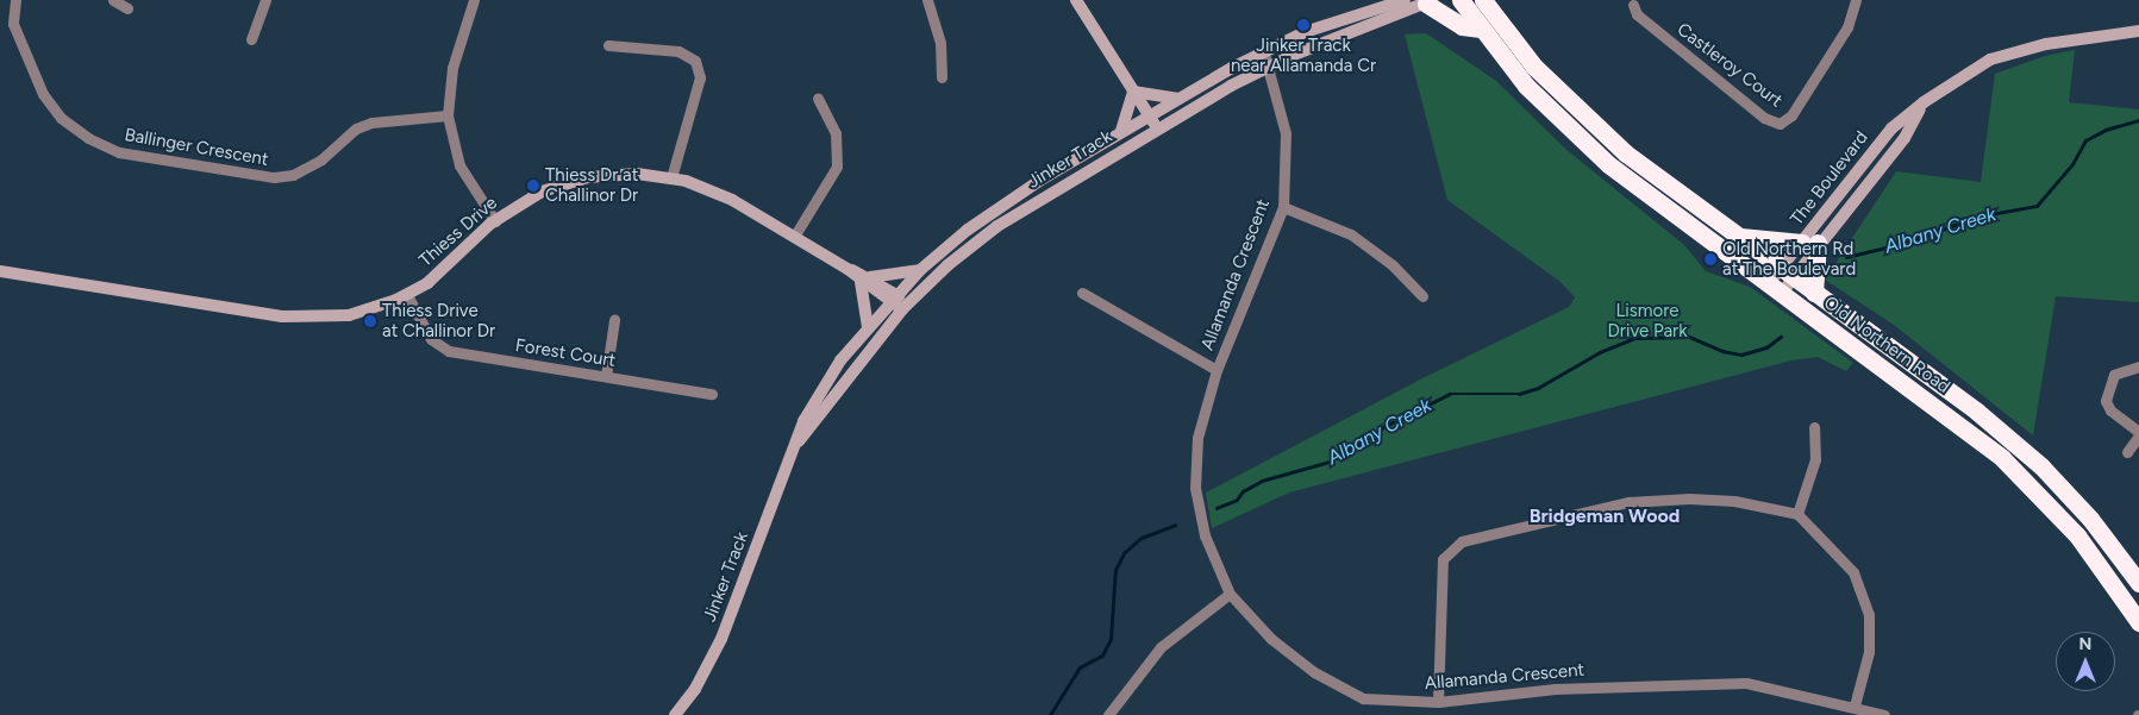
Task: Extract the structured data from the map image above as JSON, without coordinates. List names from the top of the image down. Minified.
{"streets":{"highway":["Old Northern Road"],"street":["Castleroy Court","Ballinger Crescent","Jinker Track","The Boulevard","Thiess Drive","Allamanda Crescent","Forest Court"]},"crossings":[["Jinker Track","Thiess Drive"],["Jinker Track","Allamanda Crescent"],["The Boulevard","Old Northern Road"],["Thiess Drive","Forest Court"]],"districts":["Bridgeman Wood"],"water":["Albany Creek"],"parks":["Lismore Drive Park"],"places":["Jinker Track near Allamanda Cr","Thiess Dr at Challinor Dr","Old Northern Rd at The Boulevard","Thiess Drive at Challinor Dr"],"north":"top"}
